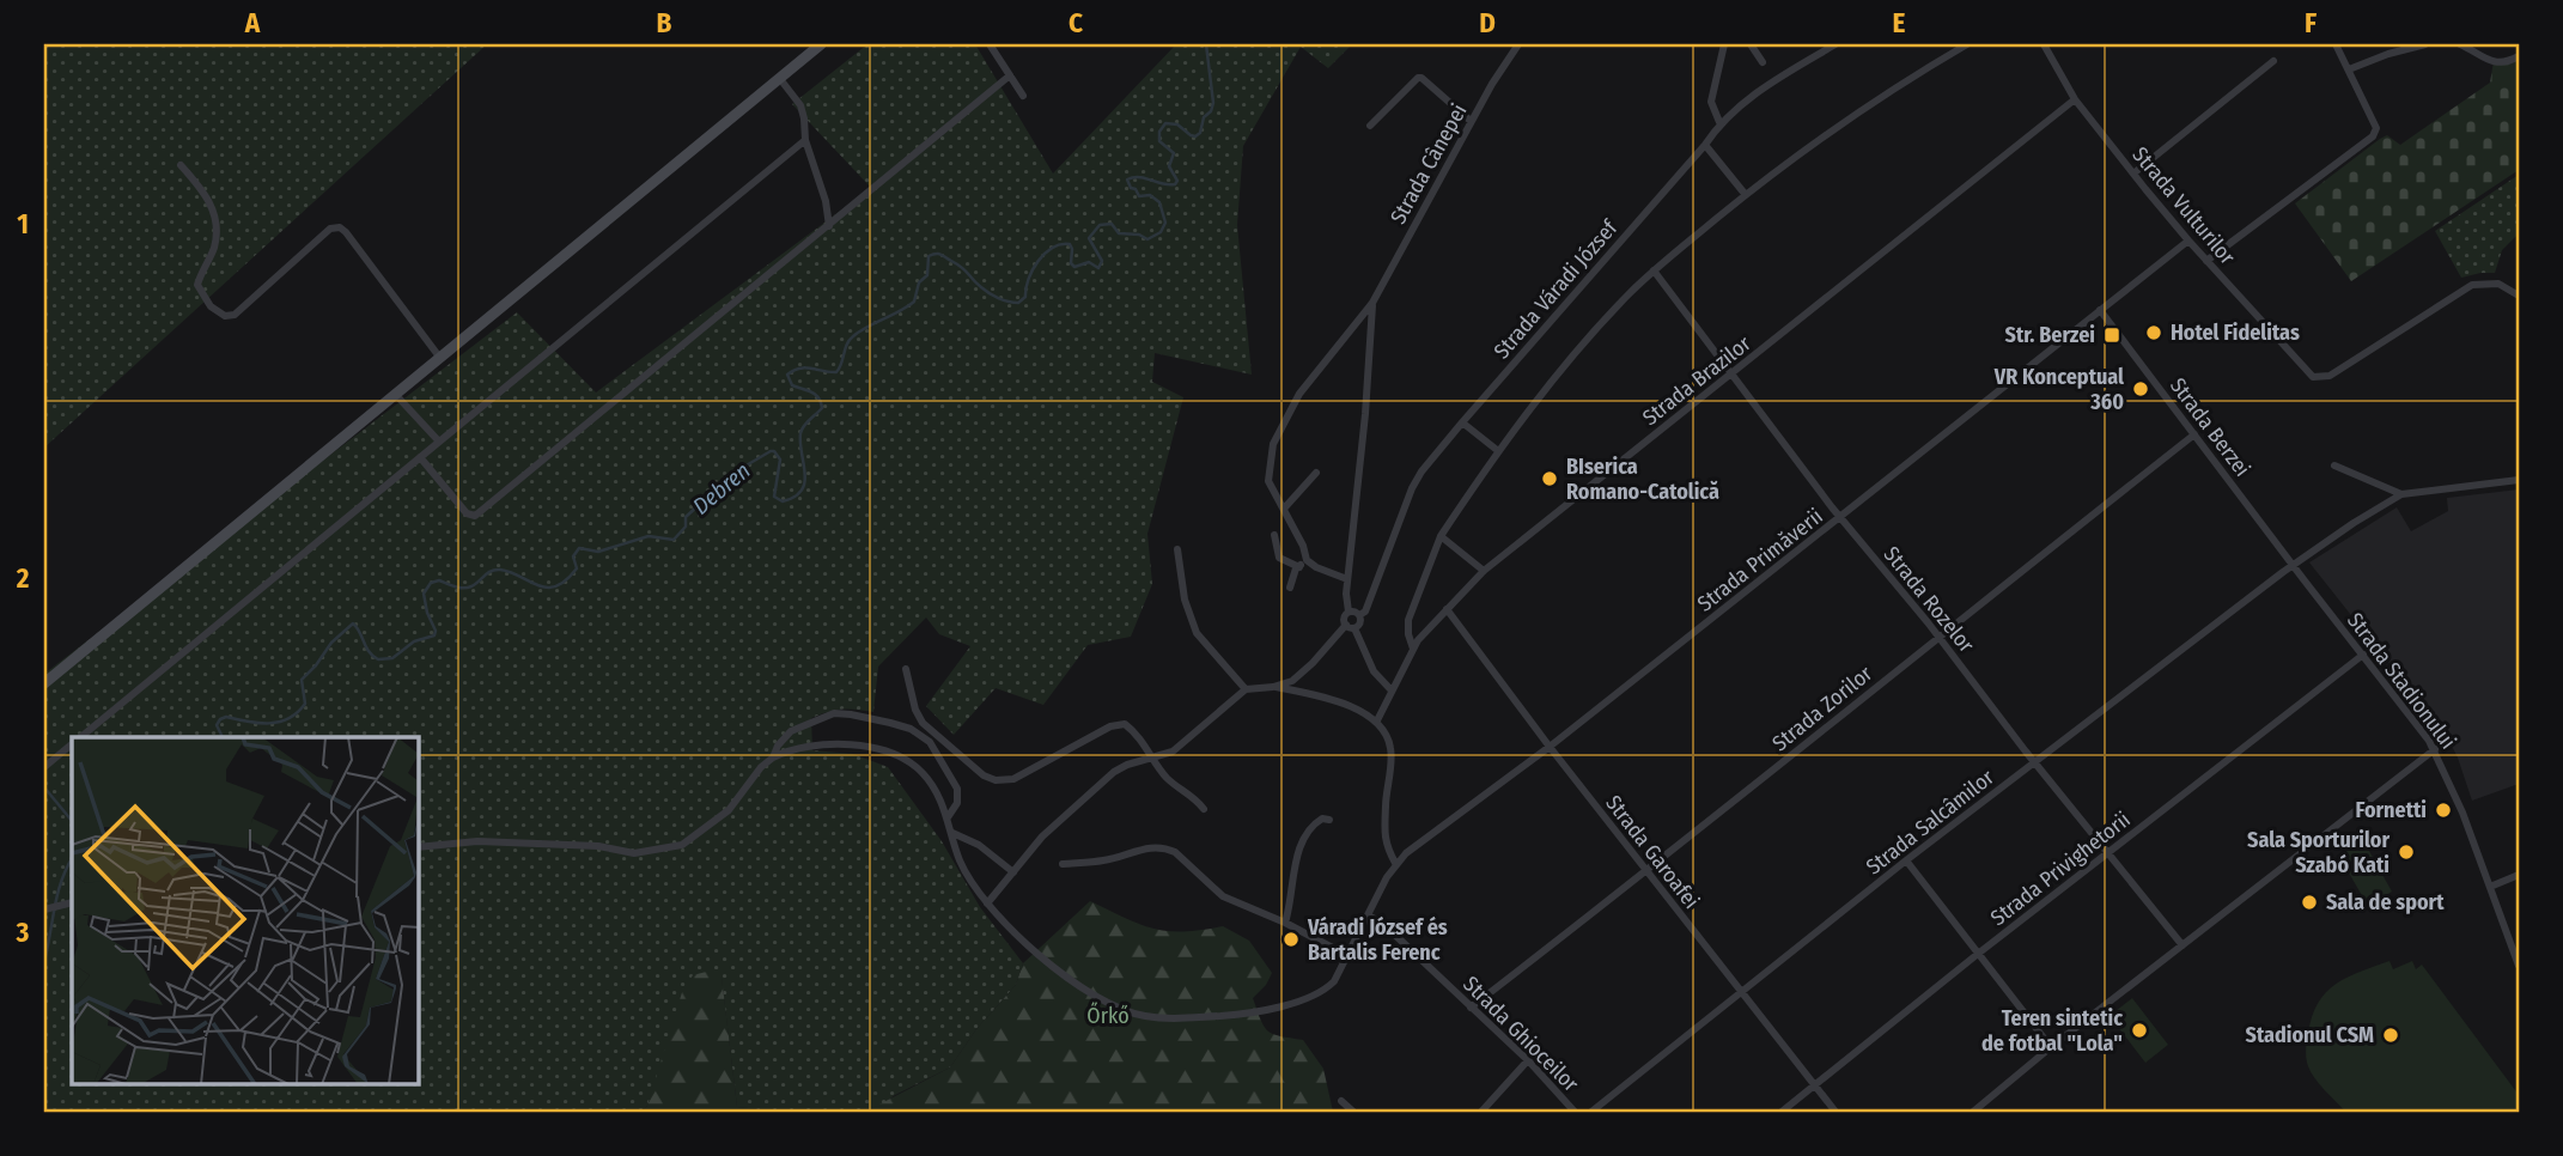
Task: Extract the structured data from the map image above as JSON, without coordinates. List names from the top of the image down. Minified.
{"streets":{"street":["Strada Cânepei","Strada Vulturilor","Strada Váradi József","Strada Brazilor","Strada Berzei","Strada Primăverii","Strada Rozelor","Strada Stadionului","Strada Zorilor","Strada Salcâmilor","Strada Garoafei","Strada Privighetorii","Strada Ghioceilor"]},"crossings":[["Strada Cânepei","Strada Váradi József"],["Strada Vulturilor","Strada Brazilor"],["Strada Vulturilor","Strada Primăverii"],["Strada Brazilor","Strada Rozelor"],["Strada Brazilor","Strada Garoafei"],["Strada Berzei","Strada Primăverii"],["Strada Berzei","Strada Stadionului"],["Strada Berzei","Strada Zorilor"],["Strada Berzei","Strada Salcâmilor"],["Strada Primăverii","Strada Rozelor"],["Strada Primăverii","Strada Garoafei"],["Strada Primăverii","Strada Ghioceilor"],["Strada Rozelor","Strada Zorilor"],["Strada Rozelor","Strada Salcâmilor"],["Strada Rozelor","Strada Privighetorii"],["Strada Stadionului","Strada Salcâmilor"],["Strada Stadionului","Strada Privighetorii"],["Strada Zorilor","Strada Garoafei"],["Strada Zorilor","Strada Ghioceilor"],["Strada Salcâmilor","Strada Garoafei"],["Strada Garoafei","Strada Privighetorii"]],"water":["Debren"],"parks":["Őrkő"],"places":{"other":["Hotel Fidelitas","VR Konceptual 360","BIserica Romano-Catolică","Fornetti","Sala Sporturilor Szabó Kati","Sala de sport","Váradi József és Bartalis Ferenc","Teren sintetic de fotbal \"Lola\"","Stadionul CSM"],"transit":["Str. Berzei"]},"grid":{"columns":["A","B","C","D","E","F"],"rows":["1","2","3"]}}
